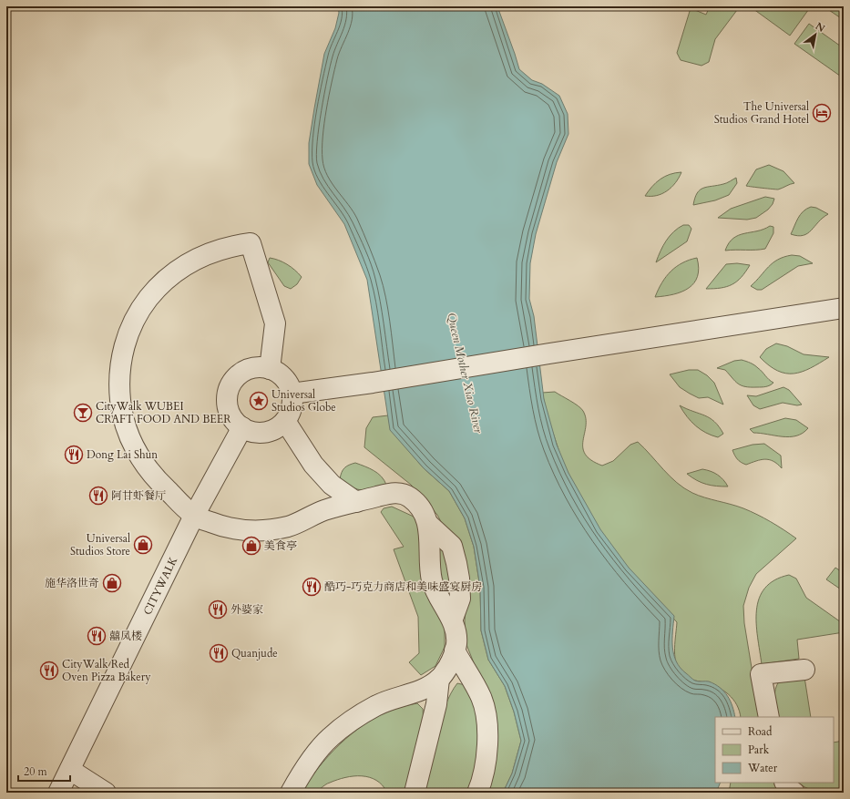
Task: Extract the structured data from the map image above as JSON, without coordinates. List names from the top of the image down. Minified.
{"streets":{"street":["CITYWALK"]},"water":["Queen Mother Xiao River"],"places":{"hotel":["The Universal Studios Grand Hotel"],"place":["Universal Studios Globe"],"bar":["CityWalk WUBEI CRAFT FOOD AND BEER"],"restaurant":["Dong Lai Shun","阿甘虾餐厅","酷巧-巧克力商店和美味盛宴厨房","外婆家","囍凤楼","Quanjude","CityWalk Red Oven Pizza Bakery"],"shop":["Universal Studios Store","美食亭","施华洛世奇"]},"legend":["Road","Park","Water"],"scale_bar":"20 m","north":"top right"}
